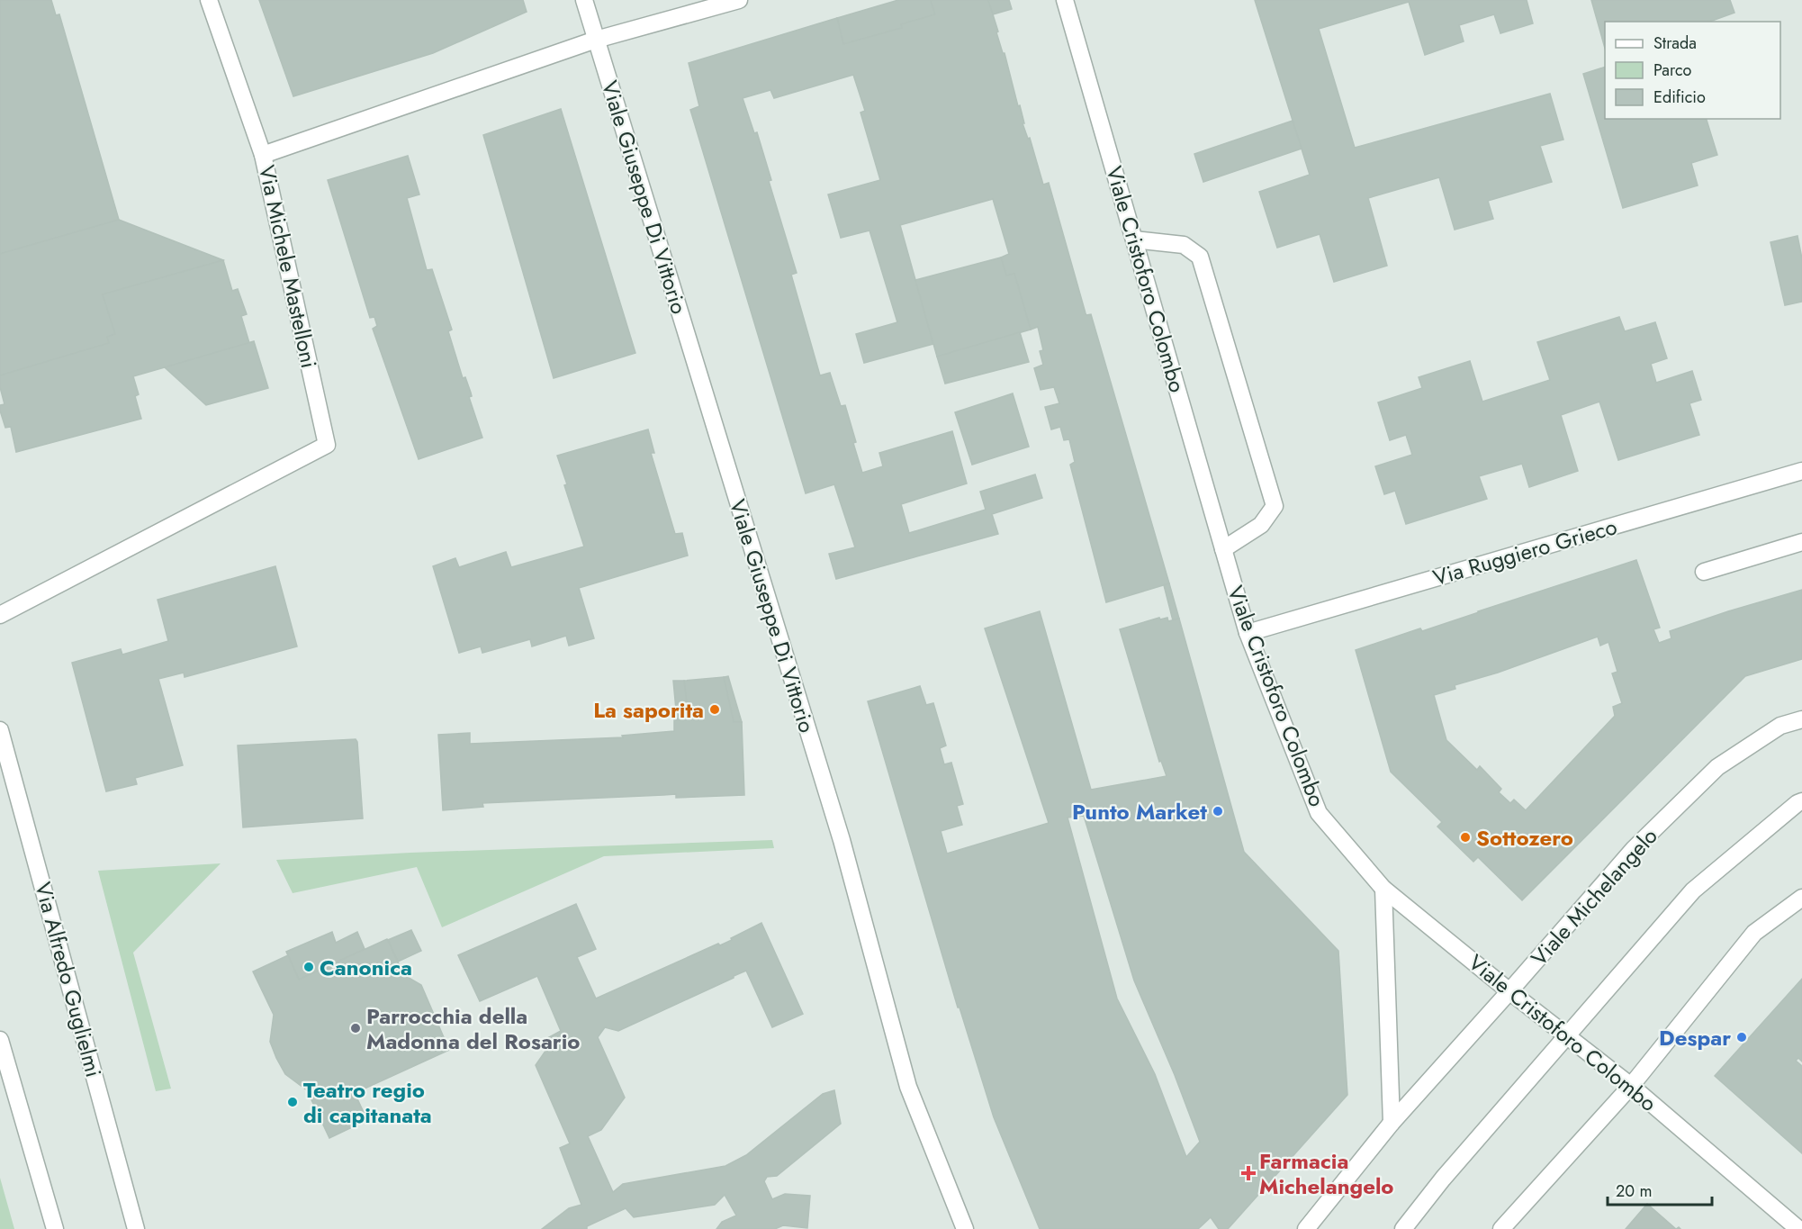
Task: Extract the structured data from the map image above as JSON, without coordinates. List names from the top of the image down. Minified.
{"streets":{"street":["Viale Giuseppe Di Vittorio","Via Michele Mastelloni","Viale Cristoforo Colombo","Via Ruggiero Grieco","Viale Michelangelo","Via Alfredo Guglielmi"]},"crossings":[["Viale Giuseppe Di Vittorio","Via Michele Mastelloni"],["Viale Cristoforo Colombo","Via Ruggiero Grieco"],["Viale Cristoforo Colombo","Viale Michelangelo"]],"places":{"other":["La saporita","Punto Market","Sottozero","Canonica","Parrocchia della Madonna del Rosario","Despar","Teatro regio di capitanata"],"health":["Farmacia Michelangelo"]},"legend":["Strada","Parco","Edificio"],"scale_bar":"20 m"}
